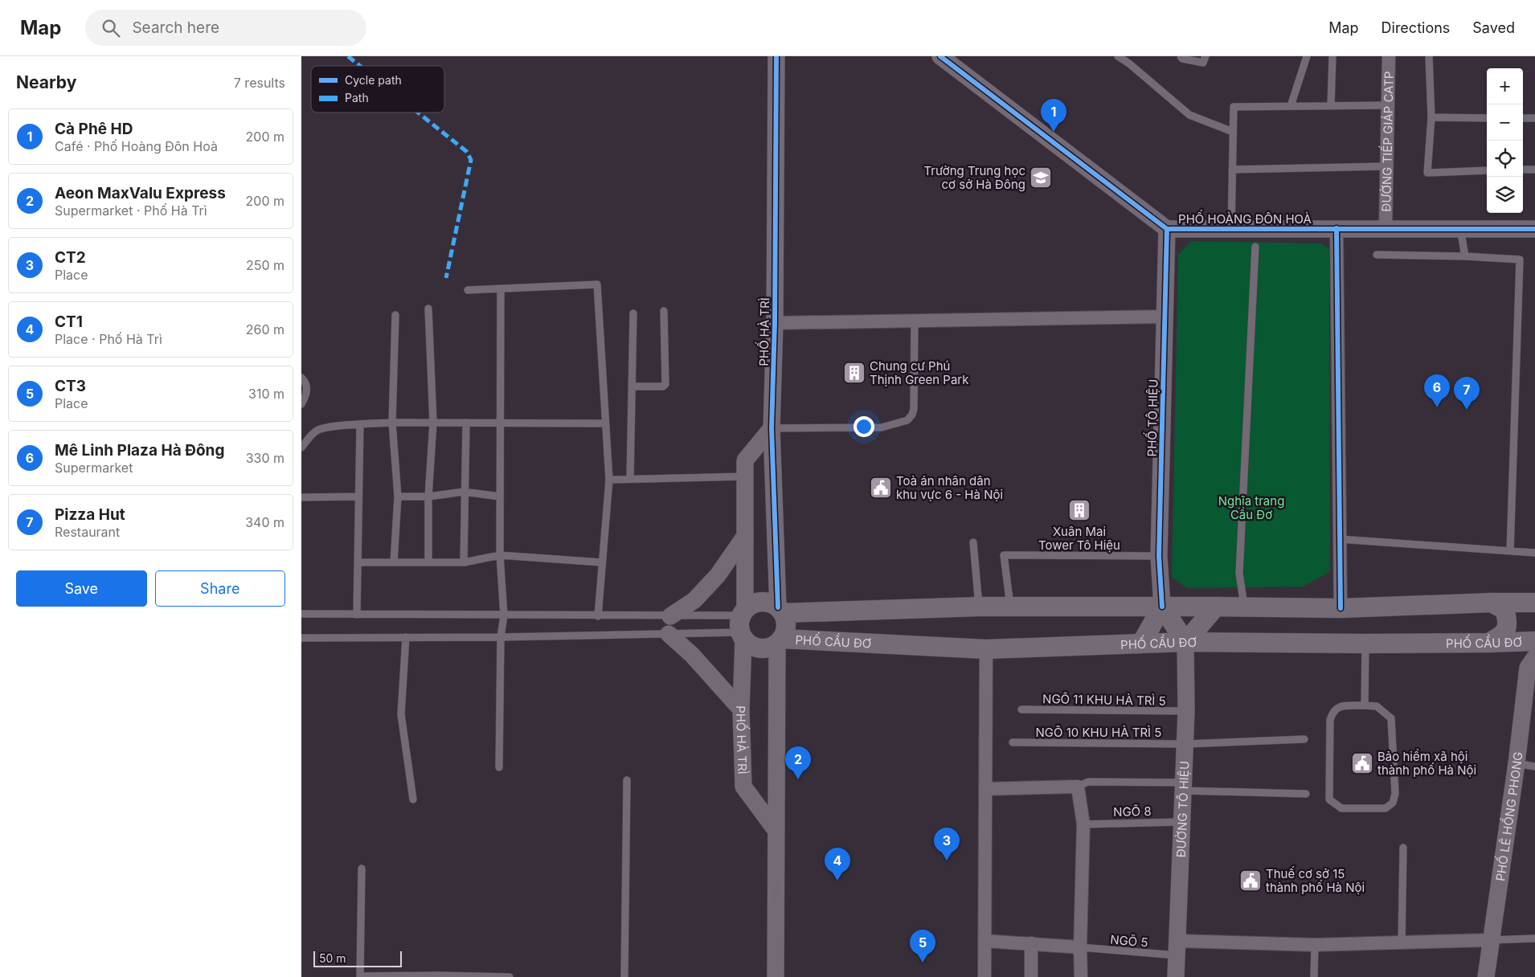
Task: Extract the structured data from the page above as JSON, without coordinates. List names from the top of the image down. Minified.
{"streets":{"main road":["PHỐ TÔ HIỆU","PHỐ CẦU ĐƠ"],"street":["ĐƯỜNG TIẾP GIÁP CATP","PHỐ HOÀNG ĐÔN HOÀ","PHỐ HÀ TRÌ","ĐƯỜNG TÔ HIỆU","PHỐ LÊ HỒNG PHONG"],"lane":["NGÕ 11 KHU HÀ TRÌ 5","NGÕ 10 KHU HÀ TRÌ 5","NGÕ 8","NGÕ 5"]},"crossings":[["ĐƯỜNG TIẾP GIÁP CATP","PHỐ HOÀNG ĐÔN HOÀ"],["PHỐ HOÀNG ĐÔN HOÀ","PHỐ TÔ HIỆU"],["PHỐ HÀ TRÌ","PHỐ CẦU ĐƠ"],["PHỐ TÔ HIỆU","PHỐ CẦU ĐƠ"],["PHỐ TÔ HIỆU","ĐƯỜNG TÔ HIỆU"],["PHỐ CẦU ĐƠ","ĐƯỜNG TÔ HIỆU"],["NGÕ 11 KHU HÀ TRÌ 5","ĐƯỜNG TÔ HIỆU"],["NGÕ 10 KHU HÀ TRÌ 5","ĐƯỜNG TÔ HIỆU"],["ĐƯỜNG TÔ HIỆU","NGÕ 8"],["ĐƯỜNG TÔ HIỆU","NGÕ 5"]],"parks":["Nghĩa trang Cầu Đơ"],"places":{"school or university":["Trường Trung học cơ sở Hà Đông"],"building":["Chung cư Phú Thịnh Green Park","Xuân Mai Tower Tô Hiệu"],"public building":["Toà án nhân dân khu vực 6 - Hà Nội","Bảo hiểm xã hội thành phố Hà Nội","Thuế cơ sở 15 thành phố Hà Nội"]},"legend":["Cycle path","Path"],"scale_bar":"50 m","page":{"header":"Map","search":"Search here","nav":["Map","Directions","Saved"],"heading":["Nearby","7 results"],"map_buttons":["+","−"],"pins":["1","6","7","2","3","4","5"],"list":[{"mark":"1","name":"Cà Phê HD","note":"Café · Phố Hoàng Đôn Hoà","value":"200 m"},{"mark":"2","name":"Aeon MaxValu Express","note":"Supermarket · Phố Hà Trì","value":"200 m"},{"mark":"3","name":"CT2","note":"Place","value":"250 m"},{"mark":"4","name":"CT1","note":"Place · Phố Hà Trì","value":"260 m"},{"mark":"5","name":"CT3","note":"Place","value":"310 m"},{"mark":"6","name":"Mê Linh Plaza Hà Đông","note":"Supermarket","value":"330 m"},{"mark":"7","name":"Pizza Hut","note":"Restaurant","value":"340 m"}],"buttons":["Save","Share"],"scale":"50 m"}}
